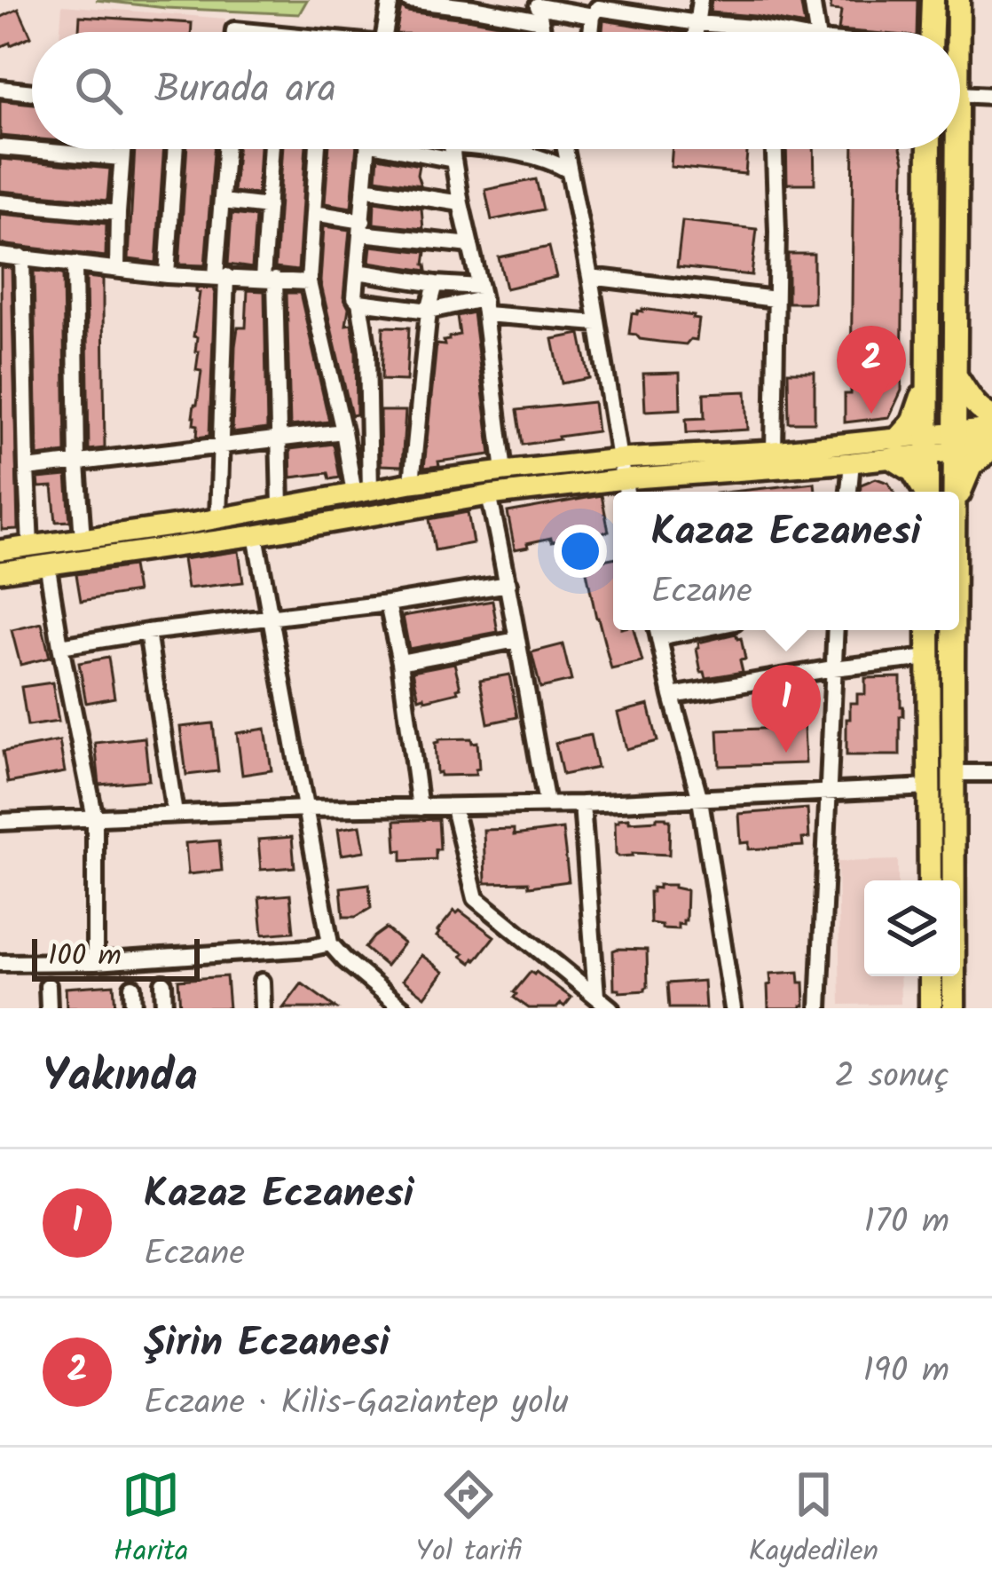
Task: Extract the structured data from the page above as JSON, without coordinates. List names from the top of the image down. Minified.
{"scale_bar":"100 m","page":{"search":"Burada ara","pins":["2","1"],"popup":["Kazaz Eczanesi","Eczane"],"scale":"100 m","heading":["Yakında","2 sonuç"],"list":[{"mark":"1","name":"Kazaz Eczanesi","note":"Eczane","value":"170 m"},{"mark":"2","name":"Şirin Eczanesi","note":"Eczane · Kilis-Gaziantep yolu","value":"190 m"}],"nav":["Harita","Yol tarifi","Kaydedilen"]}}
